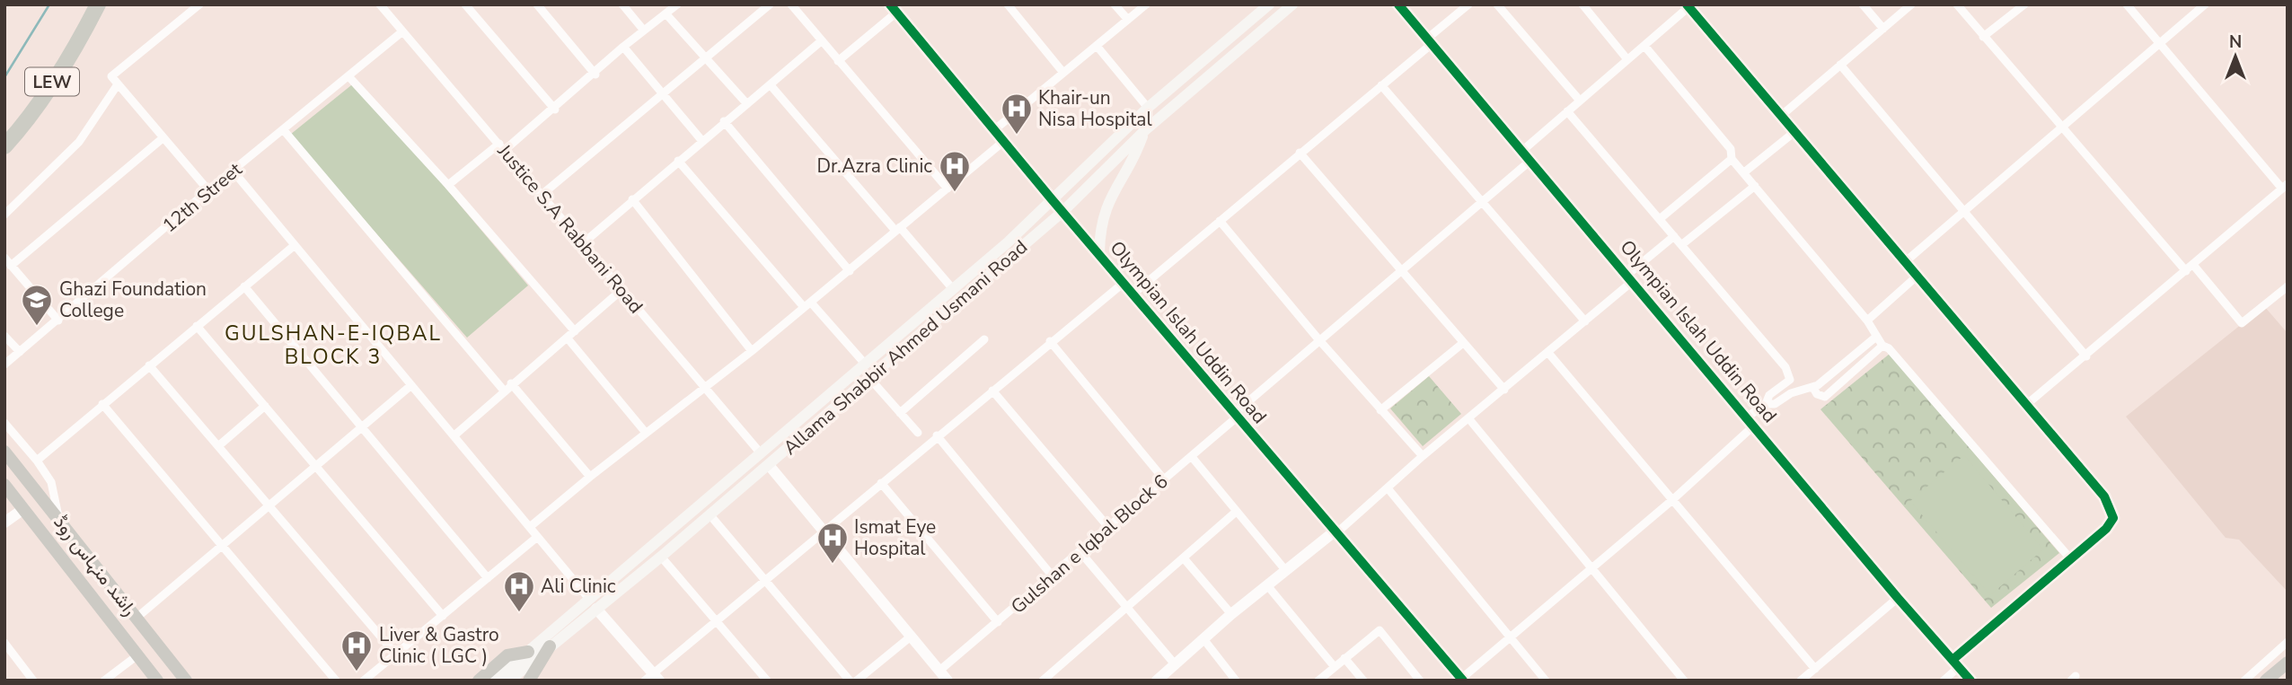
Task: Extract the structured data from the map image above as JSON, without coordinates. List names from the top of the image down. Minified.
{"streets":{"highway":["LEW"],"main road":["Allama Shabbir Ahmed Usmani Road","راشد منہاس روڈ"],"street":["12th Street","Justice S.A Rabbani Road","Olympian Islah Uddin Road","Gulshan e Iqbal Block 6"]},"crossings":[["12th Street","Justice S.A Rabbani Road"],["Justice S.A Rabbani Road","Allama Shabbir Ahmed Usmani Road"],["Olympian Islah Uddin Road","Allama Shabbir Ahmed Usmani Road"],["Olympian Islah Uddin Road","Gulshan e Iqbal Block 6"]],"districts":["GULSHAN-E-IQBAL BLOCK 3"],"places":{"hospital":["Khair-un Nisa Hospital","Dr.Azra Clinic","Ismat Eye Hospital","Ali Clinic","Liver & Gastro Clinic ( LGC )"],"school or university":["Ghazi Foundation College"]},"north":"top"}
